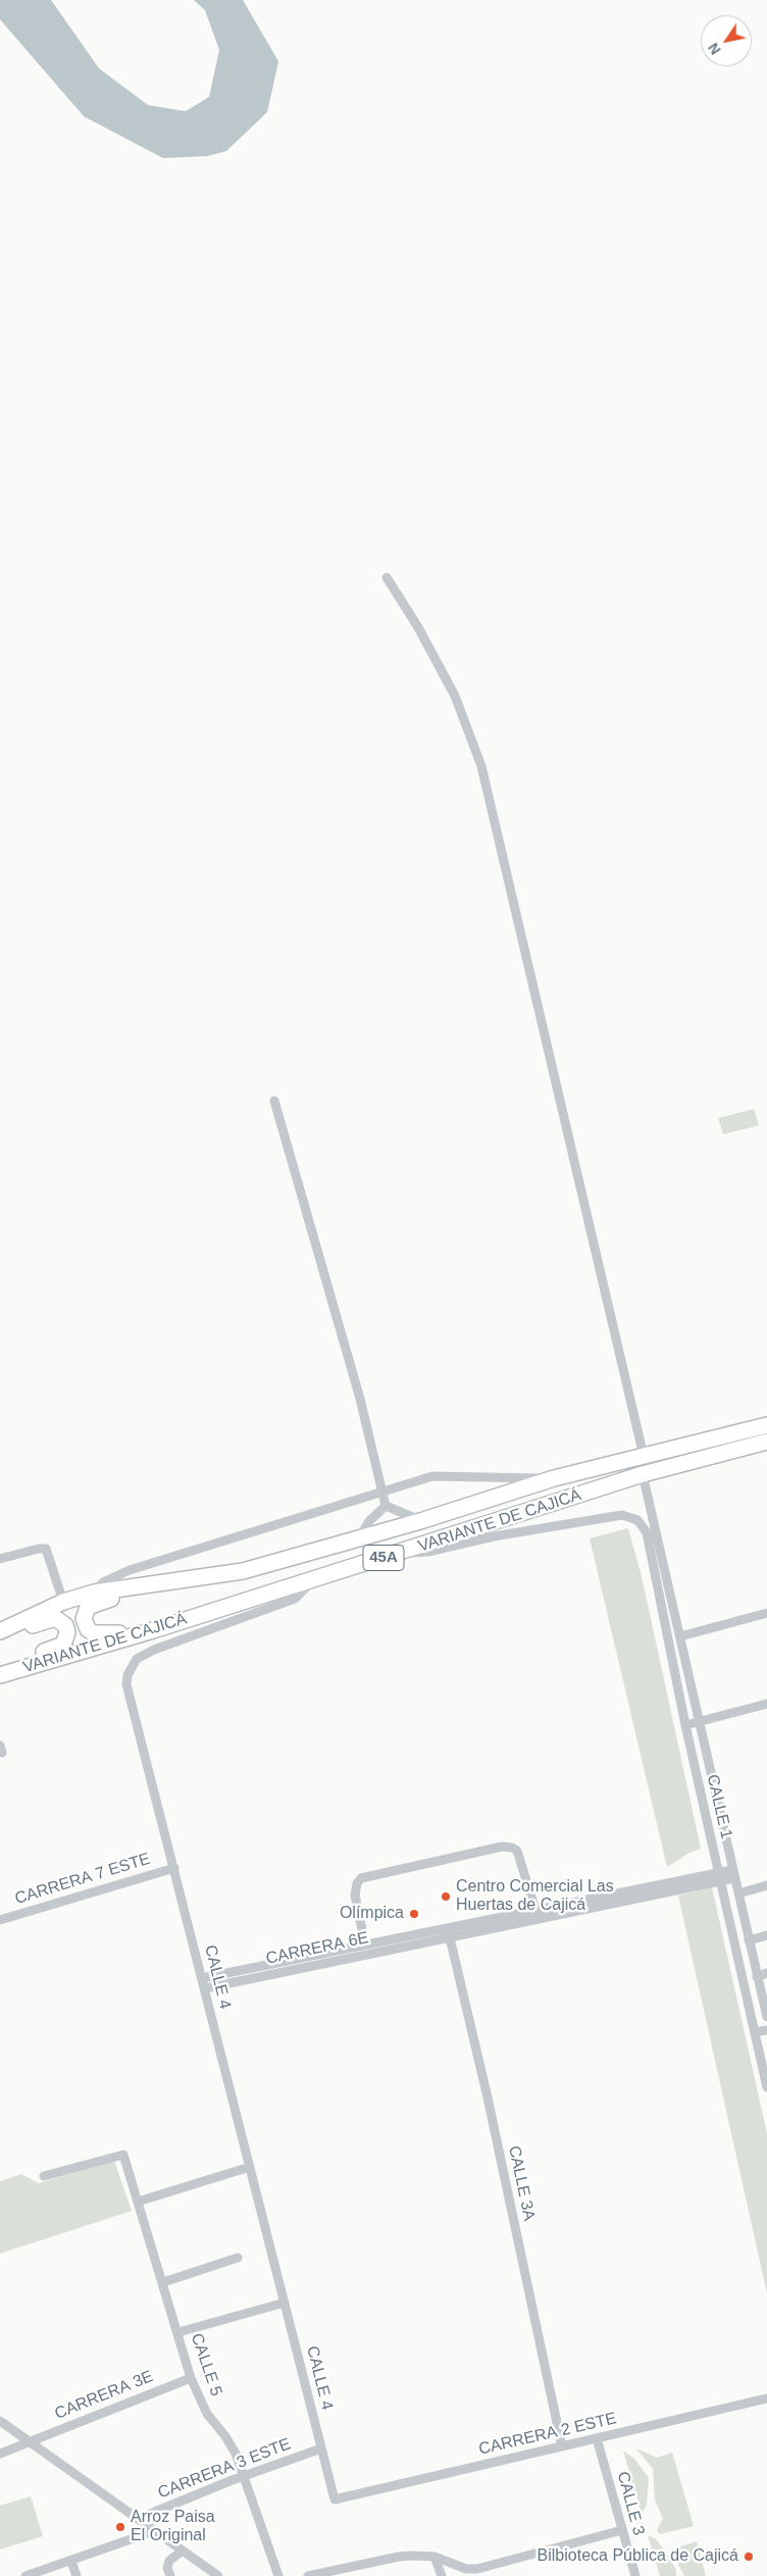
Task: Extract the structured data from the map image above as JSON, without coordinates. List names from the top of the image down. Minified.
{"streets":{"highway":["VARIANTE DE CAJICÁ","45A"],"street":["CALLE 1","CARRERA 7 ESTE","CARRERA 6E","CALLE 4","CALLE 3A","CALLE 5","CARRERA 3E","CARRERA 2 ESTE","CARRERA 3 ESTE","CALLE 3"]},"crossings":[["VARIANTE DE CAJICÁ","CALLE 1"],["VARIANTE DE CAJICÁ","CALLE 4"],["CALLE 1","CARRERA 6E"],["CARRERA 7 ESTE","CALLE 4"],["CARRERA 6E","CALLE 4"],["CARRERA 6E","CALLE 3A"],["CALLE 4","CARRERA 2 ESTE"],["CALLE 4","CARRERA 3 ESTE"],["CALLE 3A","CARRERA 2 ESTE"],["CALLE 5","CARRERA 3E"],["CALLE 5","CARRERA 3 ESTE"],["CARRERA 2 ESTE","CALLE 3"]],"places":["Centro Comercial Las Huertas de Cajicá","Olímpica","Arroz Paisa El Original","Bilbioteca Pública de Cajicá"],"north":"bottom left"}
